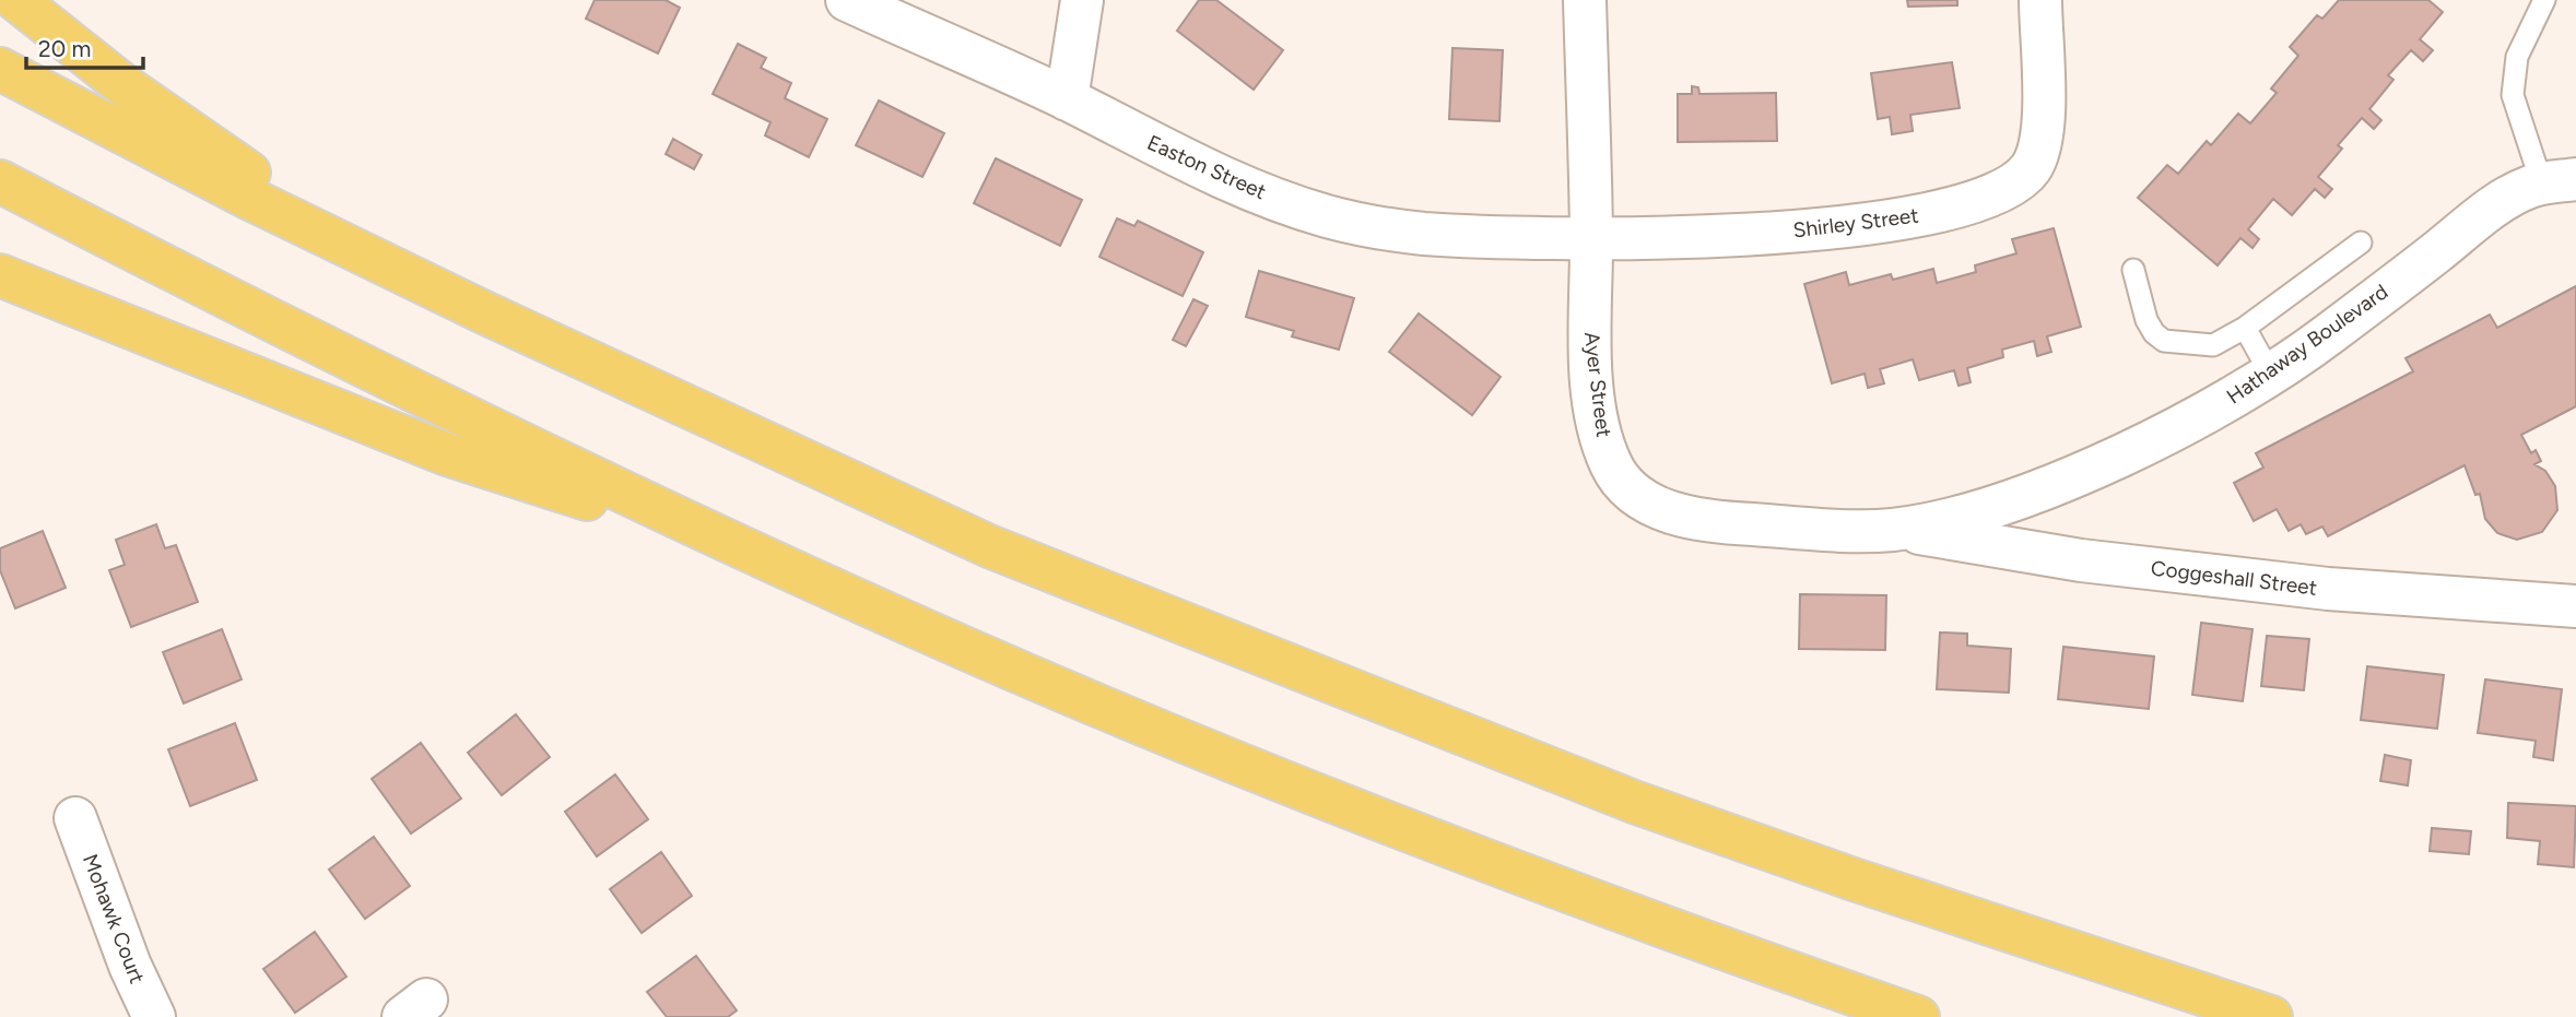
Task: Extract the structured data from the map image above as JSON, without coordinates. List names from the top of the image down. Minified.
{"streets":{"street":["Easton Street","Shirley Street","Hathaway Boulevard","Ayer Street","Coggeshall Street","Mohawk Court"]},"crossings":[["Easton Street","Shirley Street"],["Easton Street","Ayer Street"],["Shirley Street","Ayer Street"],["Hathaway Boulevard","Ayer Street"],["Hathaway Boulevard","Coggeshall Street"],["Ayer Street","Coggeshall Street"]],"scale_bar":"20 m"}
